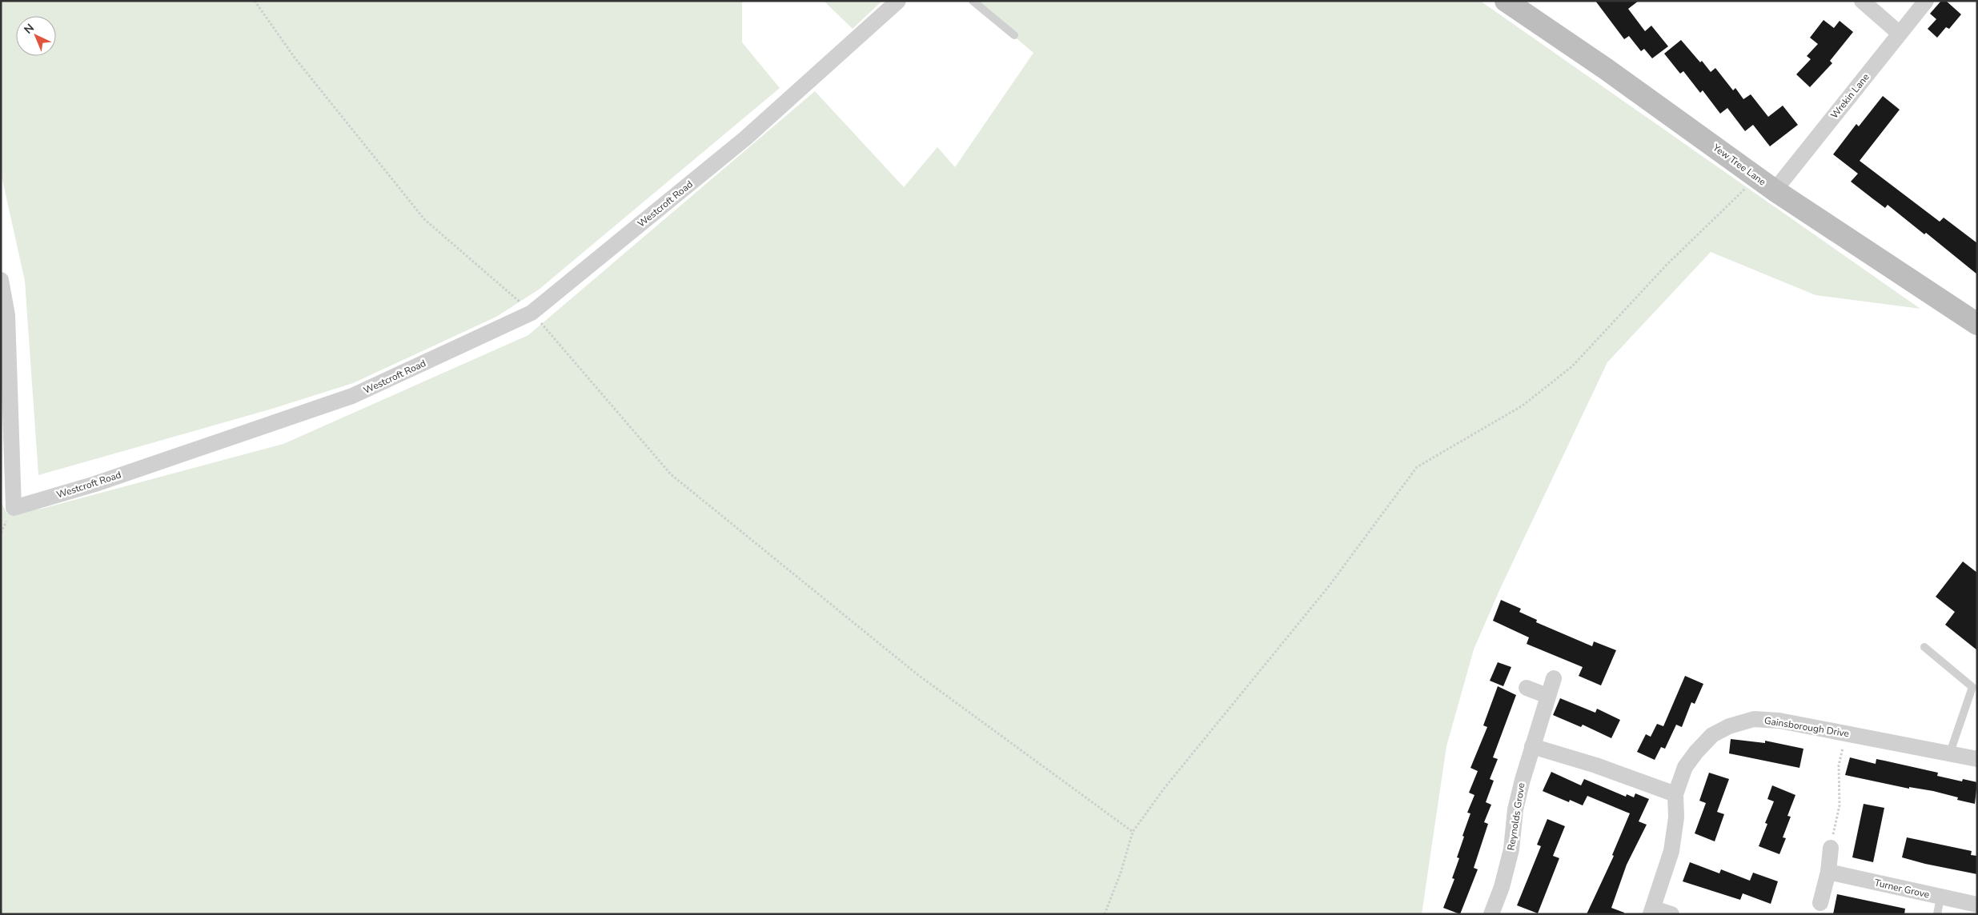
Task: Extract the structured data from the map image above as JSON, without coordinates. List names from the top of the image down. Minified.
{"streets":{"street":["Wrekin Lane","Yew Tree Lane","Westcroft Road","Gainsborough Drive","Reynolds Grove","Turner Grove"]},"crossings":[["Wrekin Lane","Yew Tree Lane"]],"north":"top left"}
